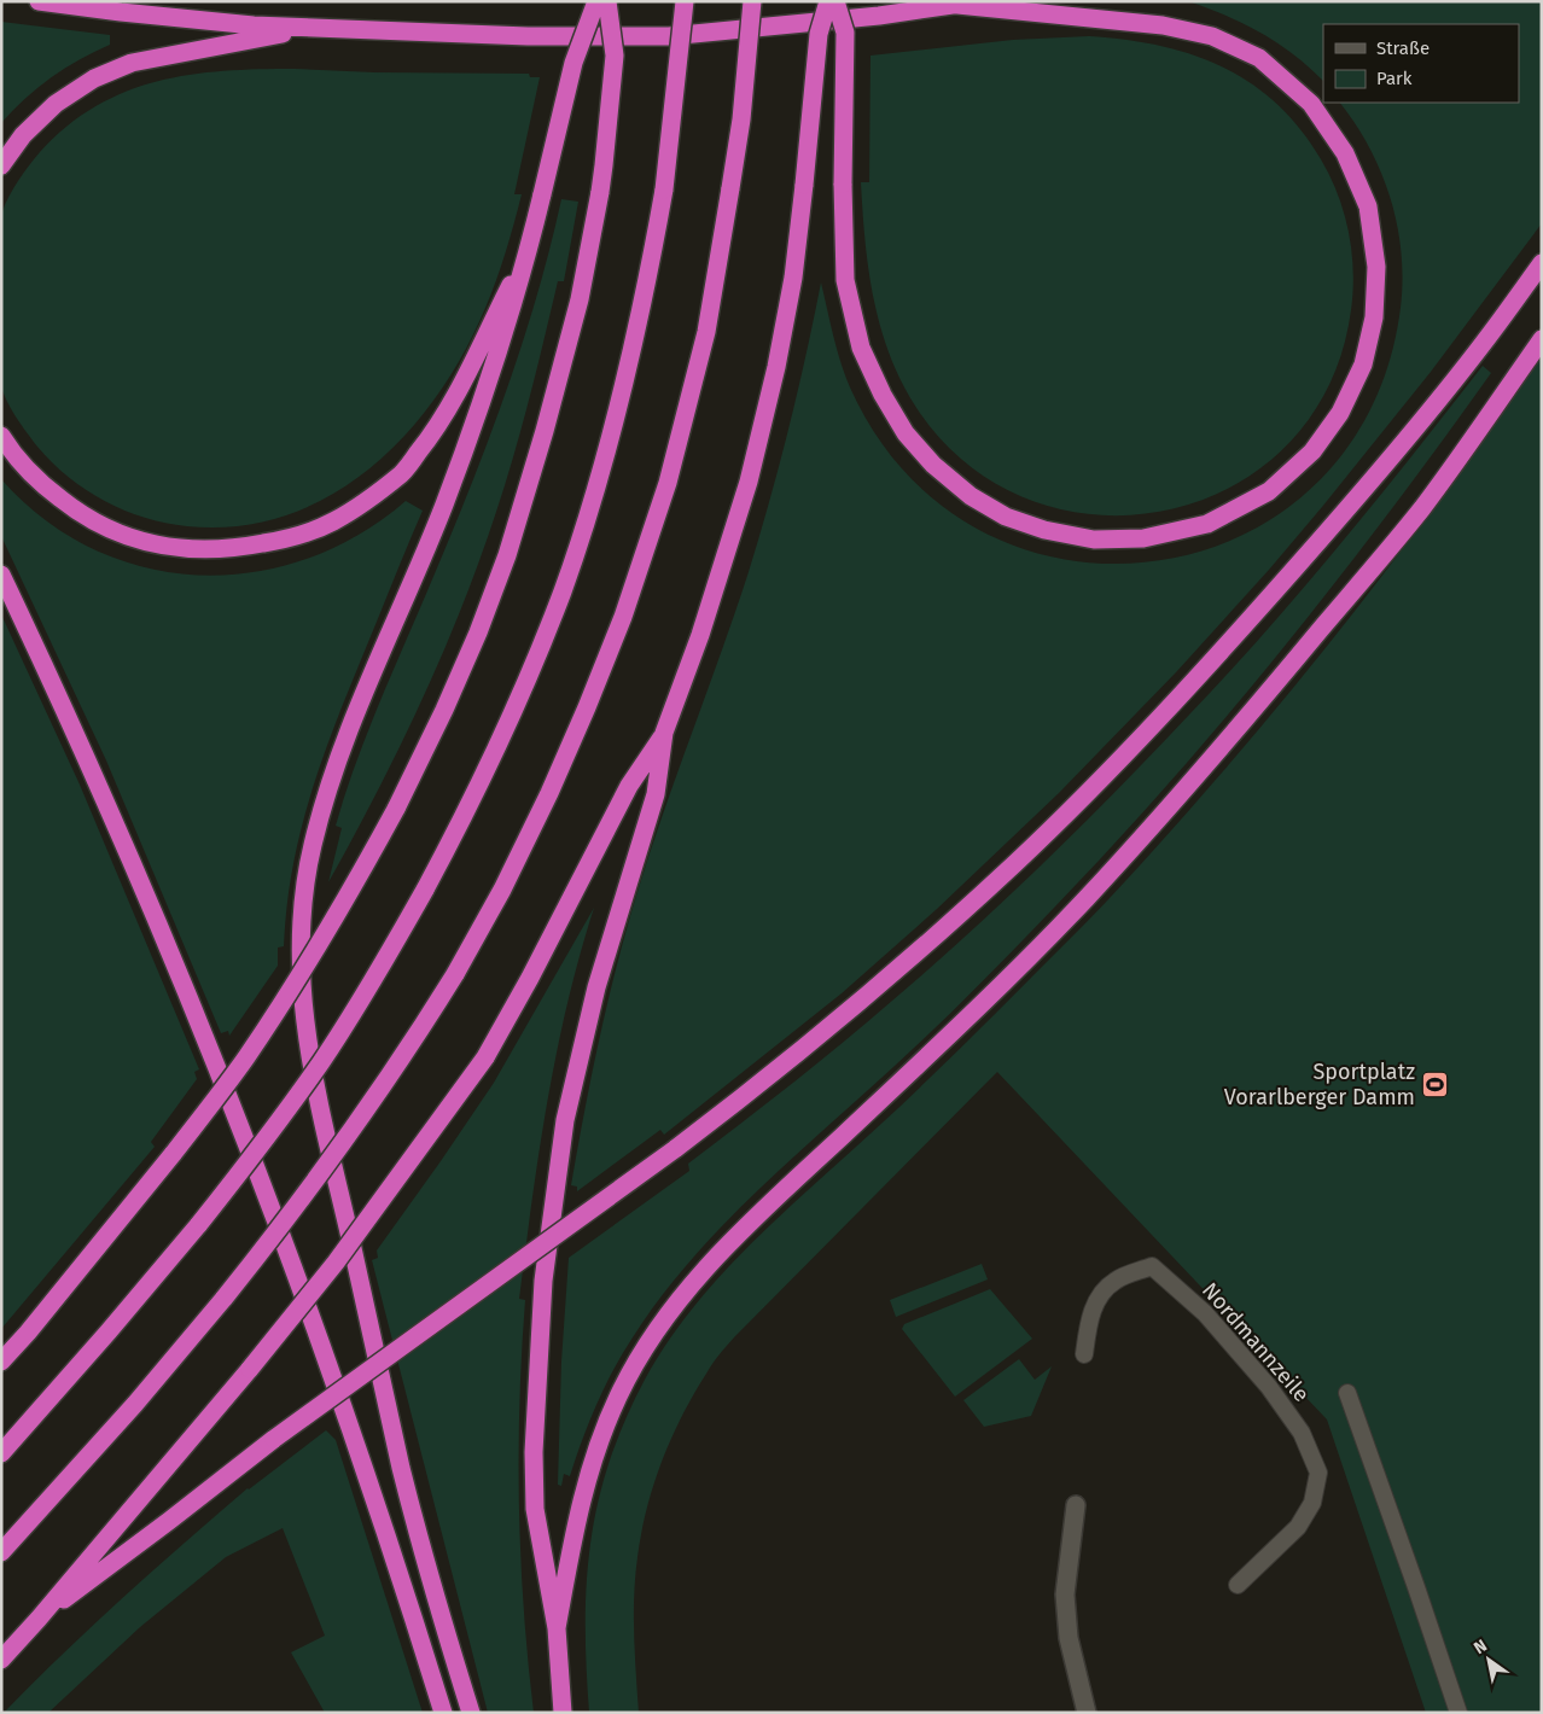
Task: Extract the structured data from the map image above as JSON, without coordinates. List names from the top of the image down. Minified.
{"streets":{"lane":["Nordmannzeile"]},"places":{"sports":["Sportplatz Vorarlberger Damm"]},"legend":["Straße","Park"],"north":"top left"}
